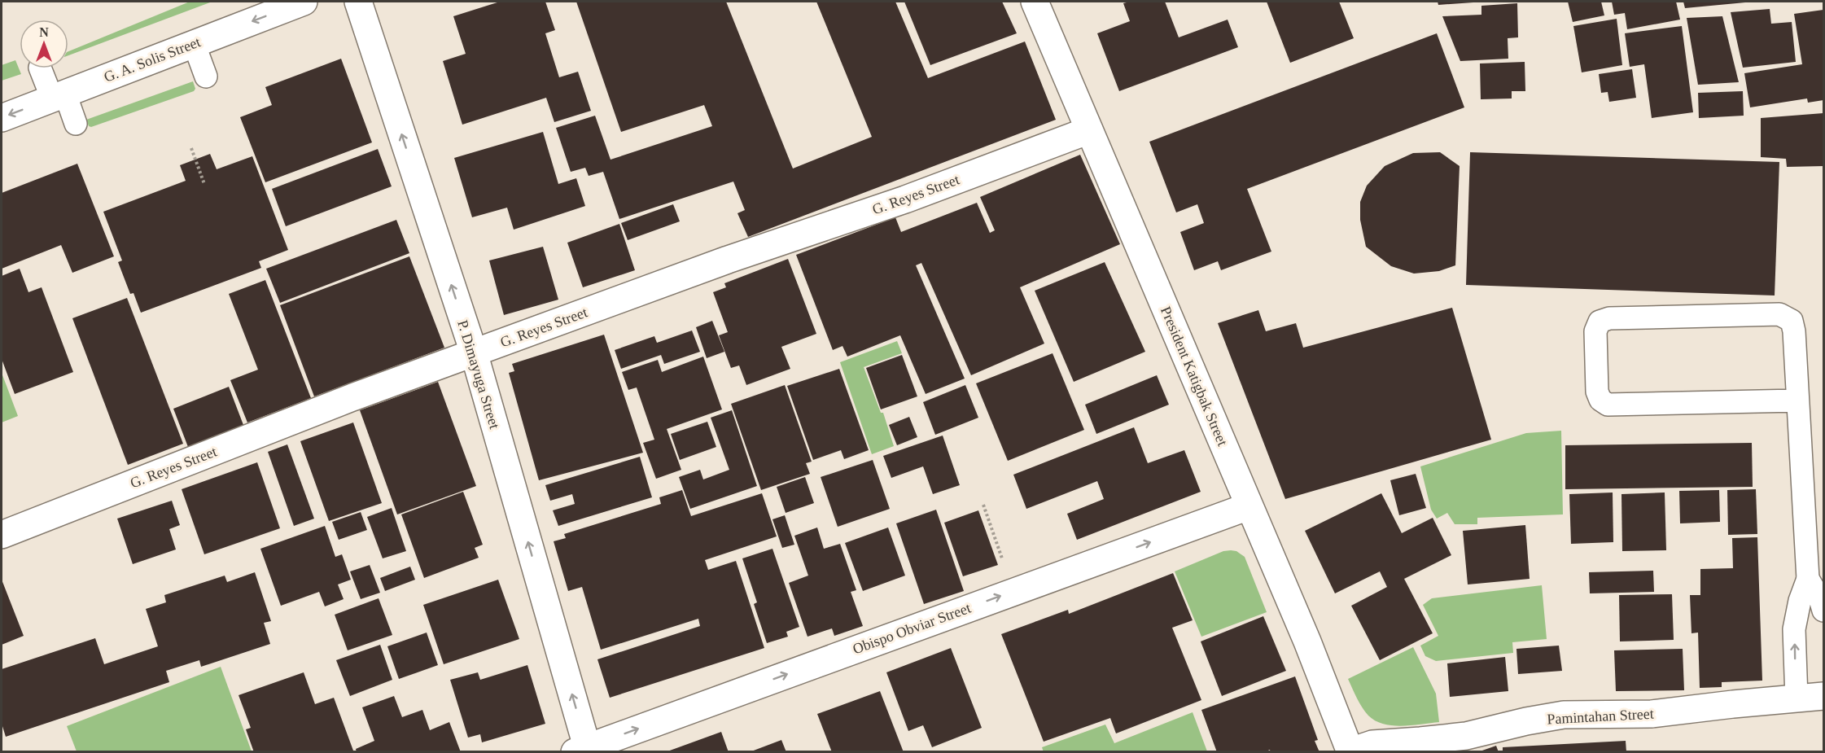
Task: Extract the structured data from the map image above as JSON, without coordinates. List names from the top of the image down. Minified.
{"streets":{"street":["G. A. Solis Street","G. Reyes Street","P. Dimayuga Street","President Katigbak Street","Obispo Obviar Street","Pamintahan Street"]},"crossings":[["G. Reyes Street","P. Dimayuga Street"],["G. Reyes Street","President Katigbak Street"],["P. Dimayuga Street","Obispo Obviar Street"],["President Katigbak Street","Obispo Obviar Street"],["President Katigbak Street","Pamintahan Street"]],"one_way":["G. A. Solis Street","P. Dimayuga Street","Obispo Obviar Street"],"north":"top"}
